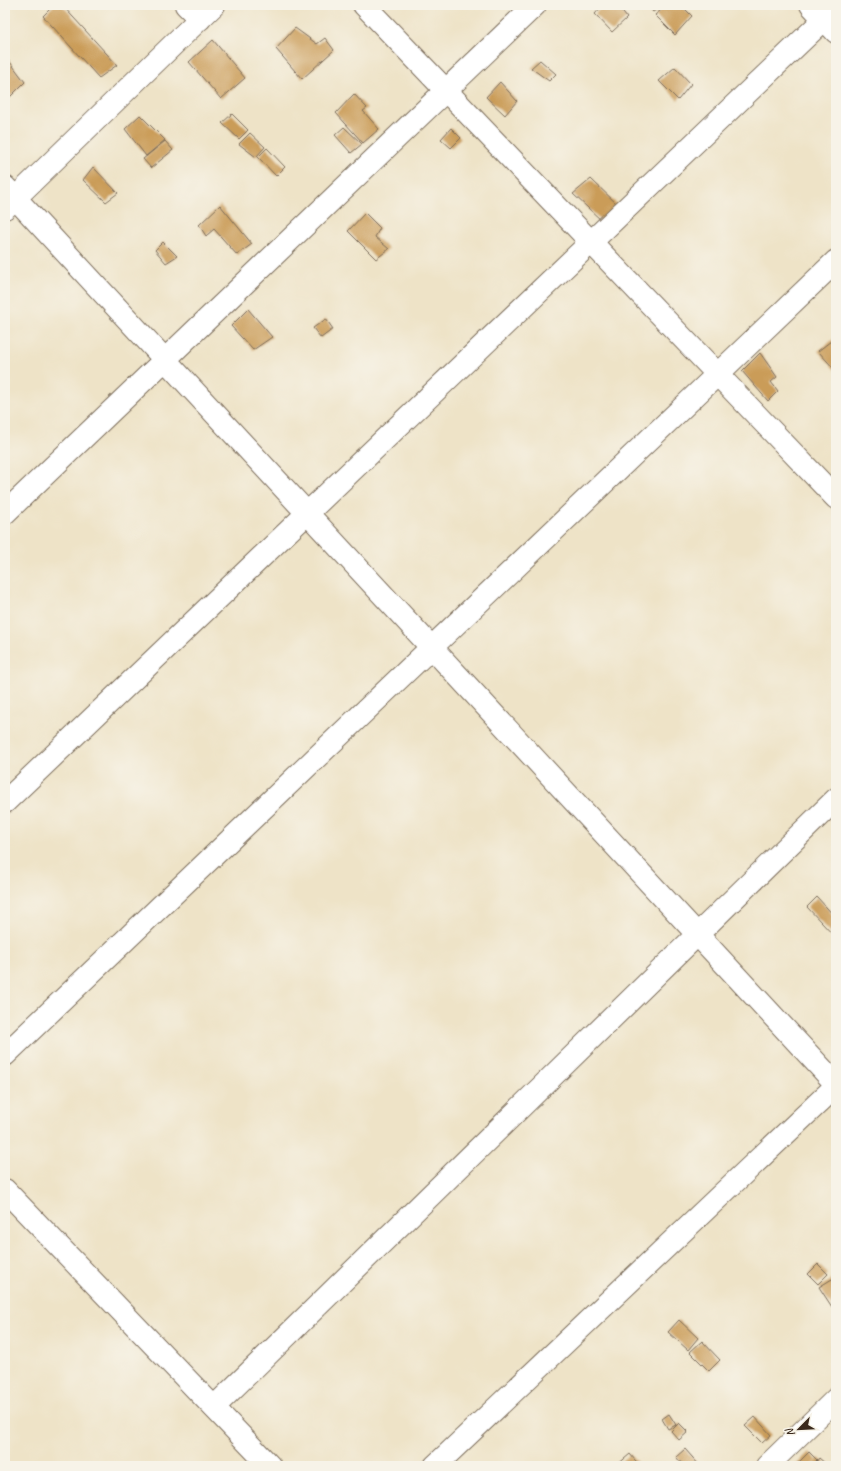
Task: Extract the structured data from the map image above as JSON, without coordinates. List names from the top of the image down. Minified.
{"north":"bottom left"}
